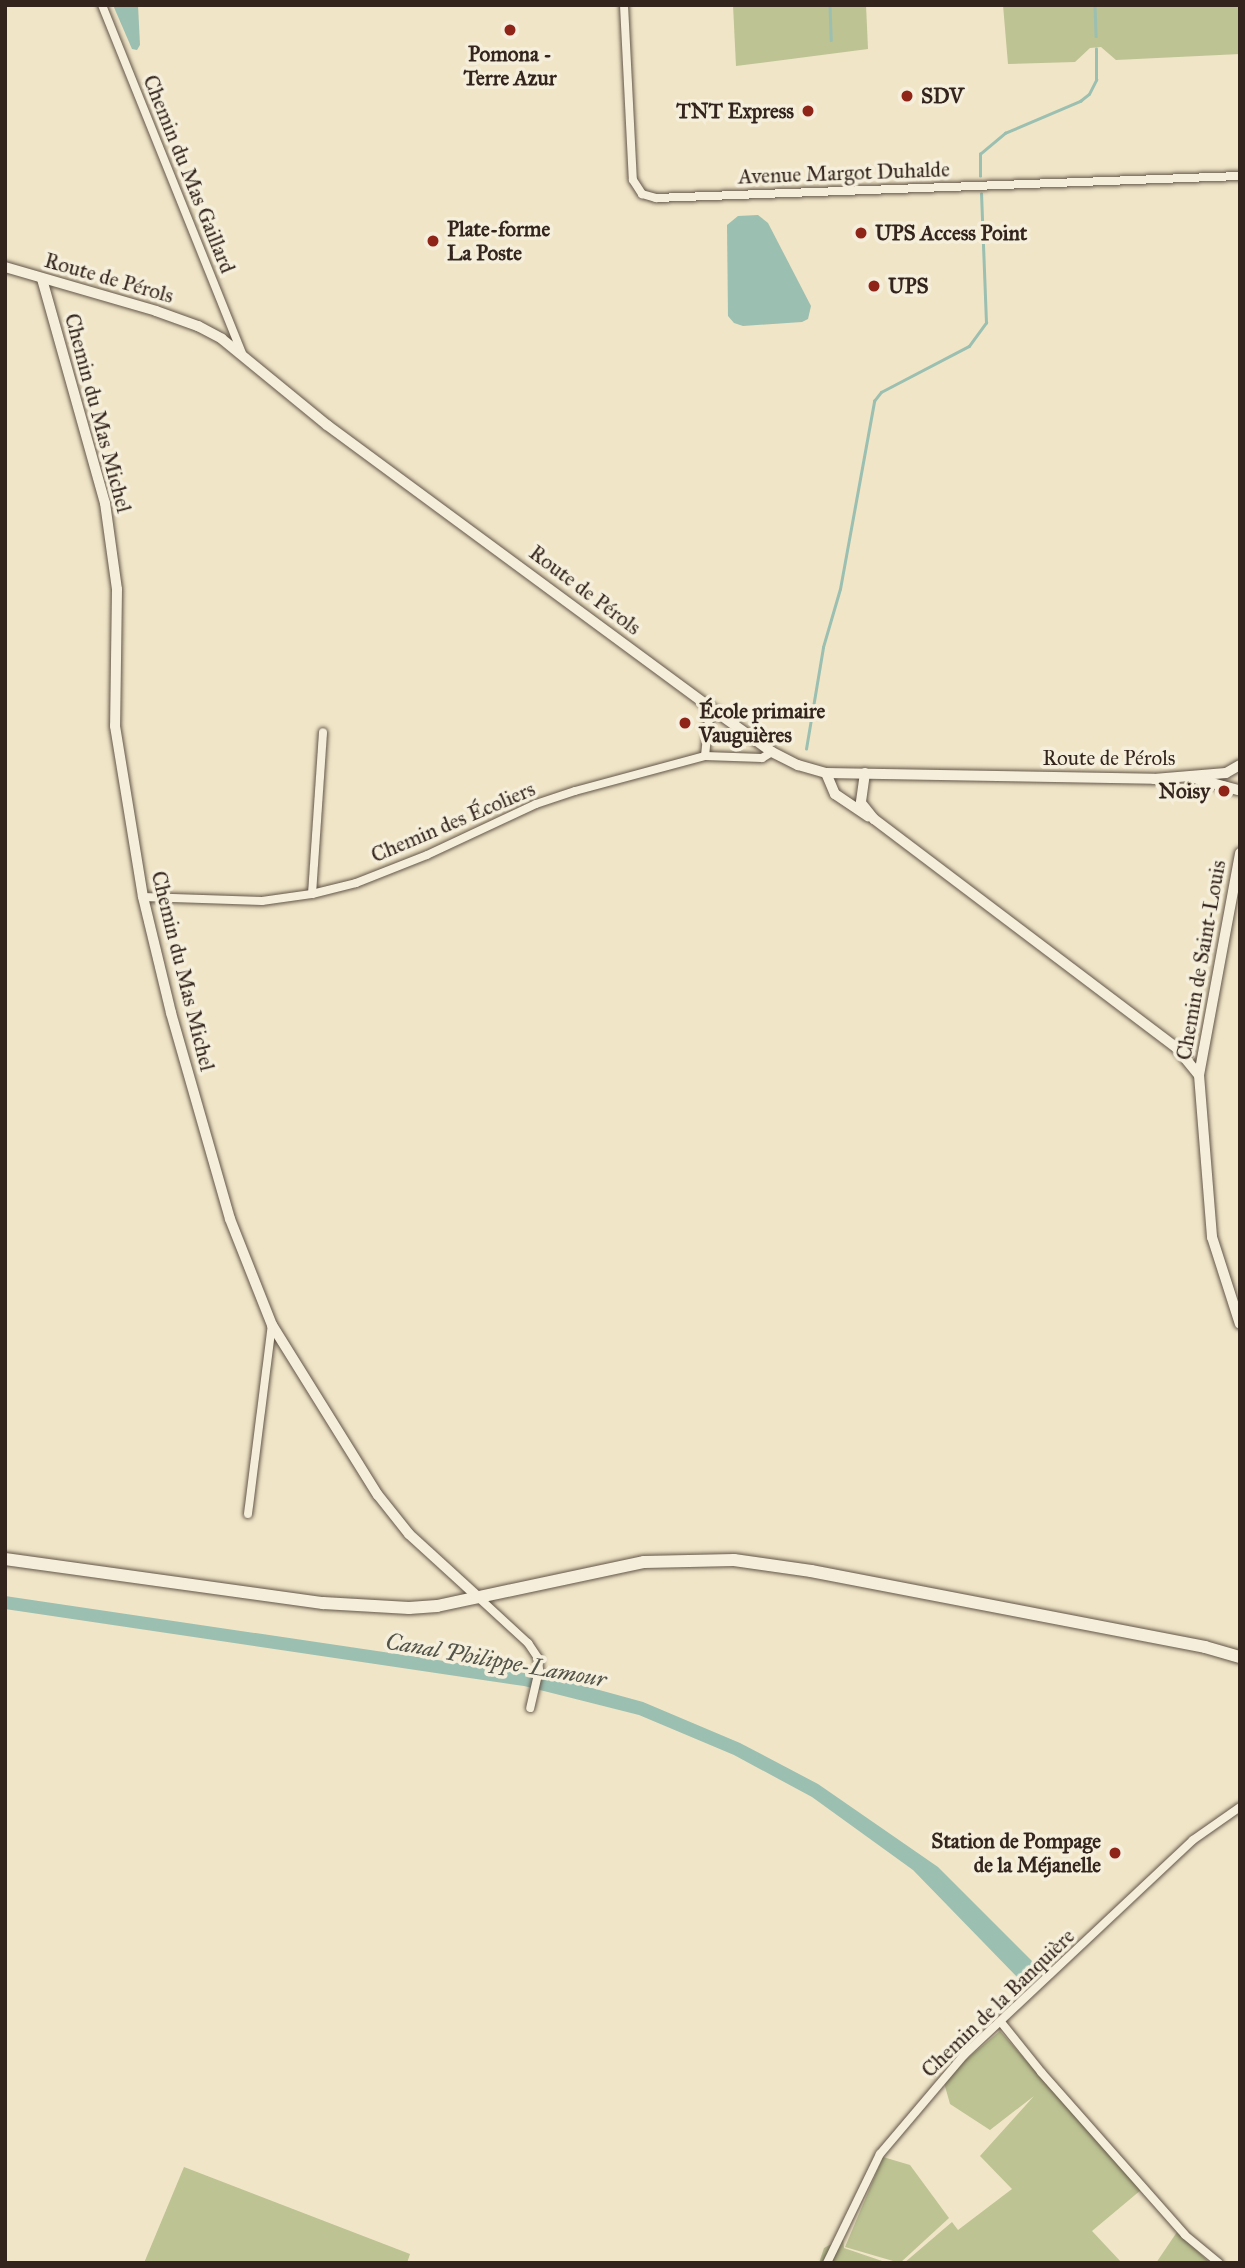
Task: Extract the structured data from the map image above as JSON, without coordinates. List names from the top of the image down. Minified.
{"streets":{"street":["Avenue Margot Duhalde","Chemin du Mas Gaillard","Route de Pérols","Chemin du Mas Michel","Chemin des Écoliers","Chemin de Saint-Louis","Chemin de la Banquière"]},"crossings":[["Chemin du Mas Gaillard","Route de Pérols"],["Route de Pérols","Chemin du Mas Michel"],["Route de Pérols","Chemin des Écoliers"],["Chemin du Mas Michel","Chemin des Écoliers"]],"water":["Canal Philippe-Lamour"],"places":["Pomona - Terre Azur","SDV","TNT Express","UPS Access Point","Plate-forme La Poste","UPS","École primaire Vauguières","Noisy","Station de Pompage de la Méjanelle"]}
